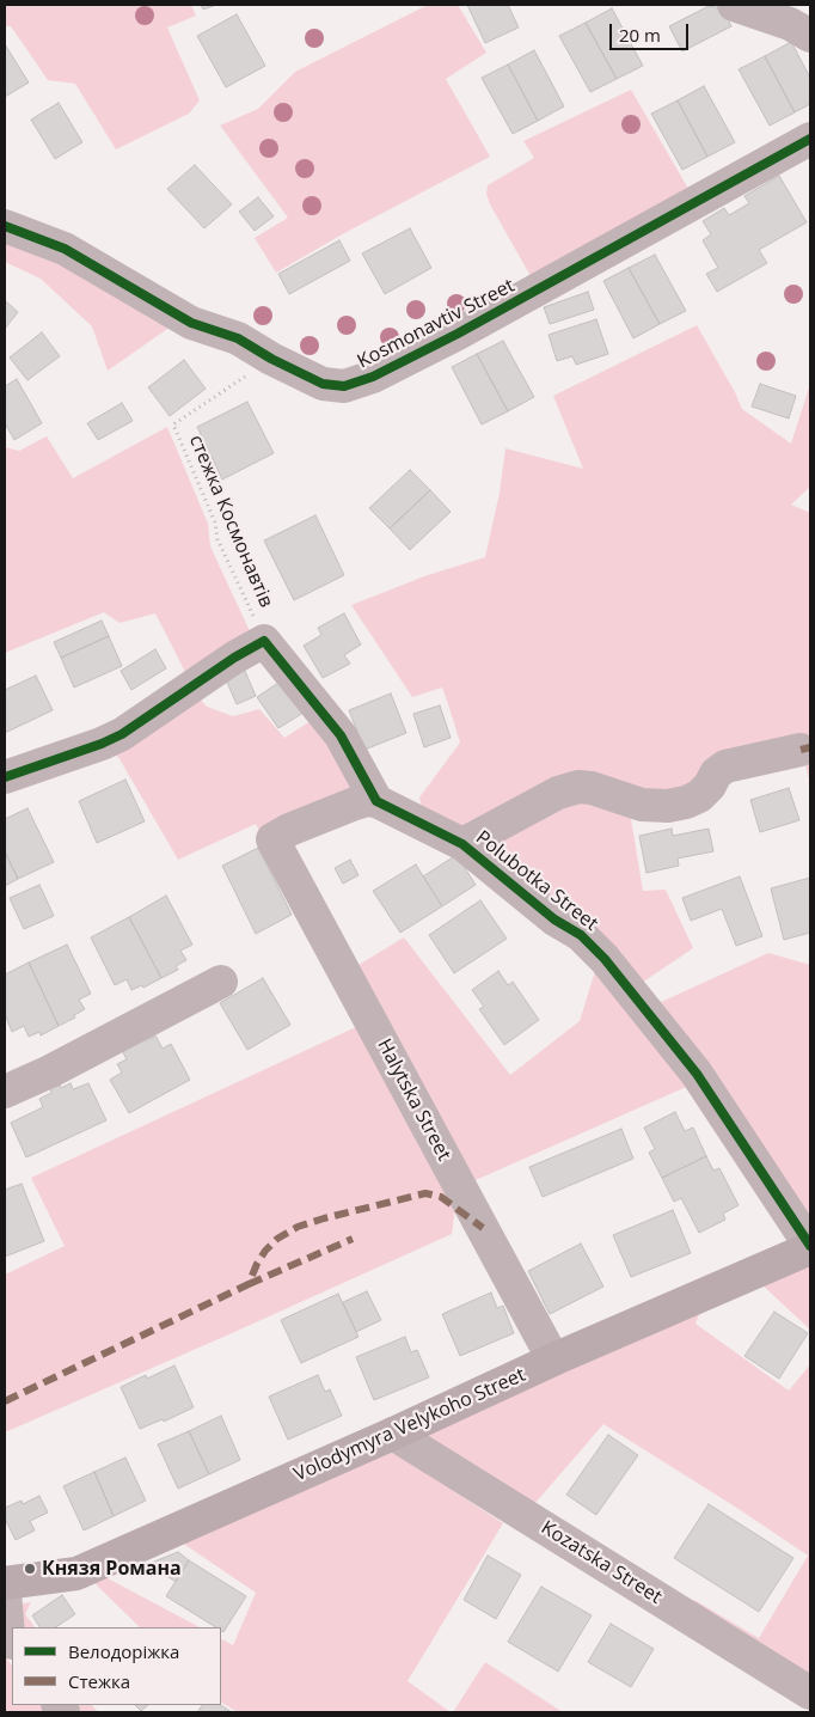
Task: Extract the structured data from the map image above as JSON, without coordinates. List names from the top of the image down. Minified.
{"streets":{"main road":["Volodymyra Velykoho Street"],"street":["Kosmonavtiv Street","Polubotka Street","Halytska Street","Kozatska Street"],"path":["стежка Космонавтів"]},"crossings":[["Kosmonavtiv Street","стежка Космонавтів"],["Polubotka Street","Halytska Street"],["Polubotka Street","Volodymyra Velykoho Street"],["Halytska Street","Volodymyra Velykoho Street"],["Volodymyra Velykoho Street","Kozatska Street"]],"places":["Князя Романа"],"legend":["Велодоріжка","Стежка"],"scale_bar":"20 m"}
